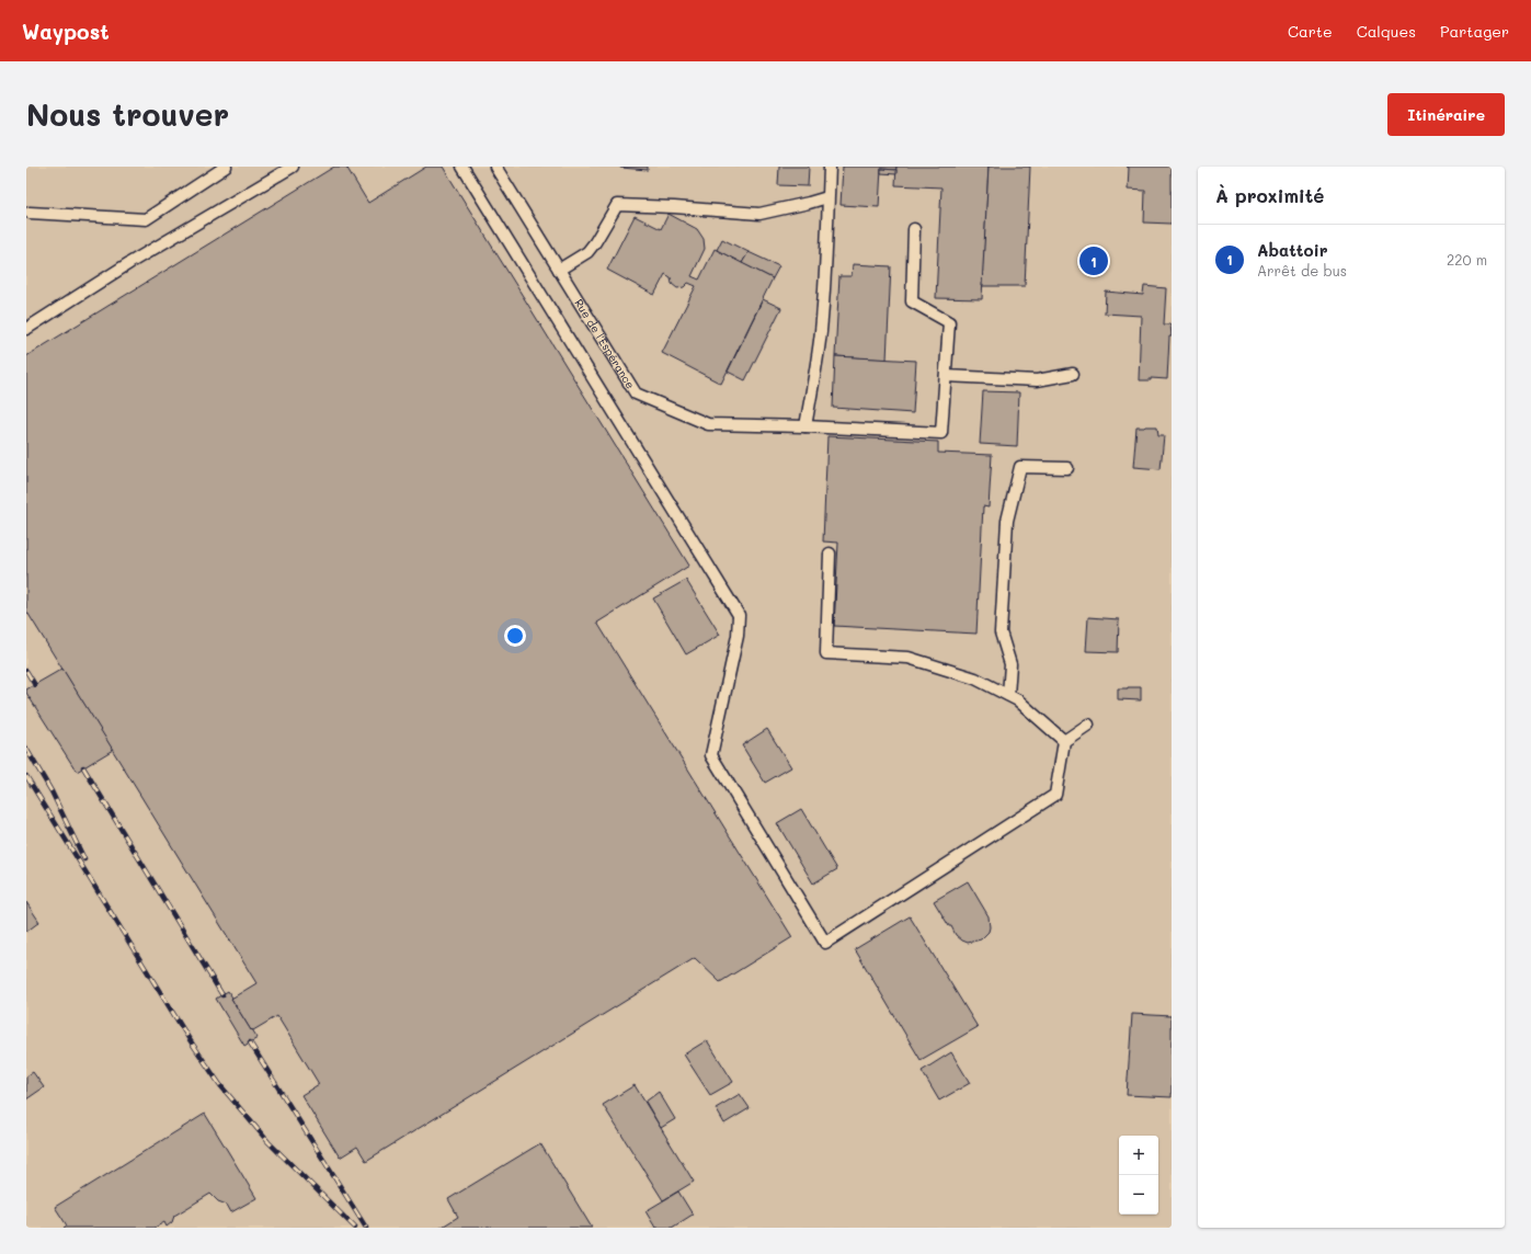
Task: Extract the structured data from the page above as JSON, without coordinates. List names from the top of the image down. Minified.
{"streets":{"lane":["Rue de l'Espérance"]},"page":{"header":"Waypost","nav":["Carte","Calques","Partager"],"buttons":"Itinéraire","title":"Nous trouver","heading":"À proximité","list":[{"mark":"1","name":"Abattoir","note":"Arrêt de bus","value":"220 m"}],"pins":"1","map_buttons":["+","−"]}}
